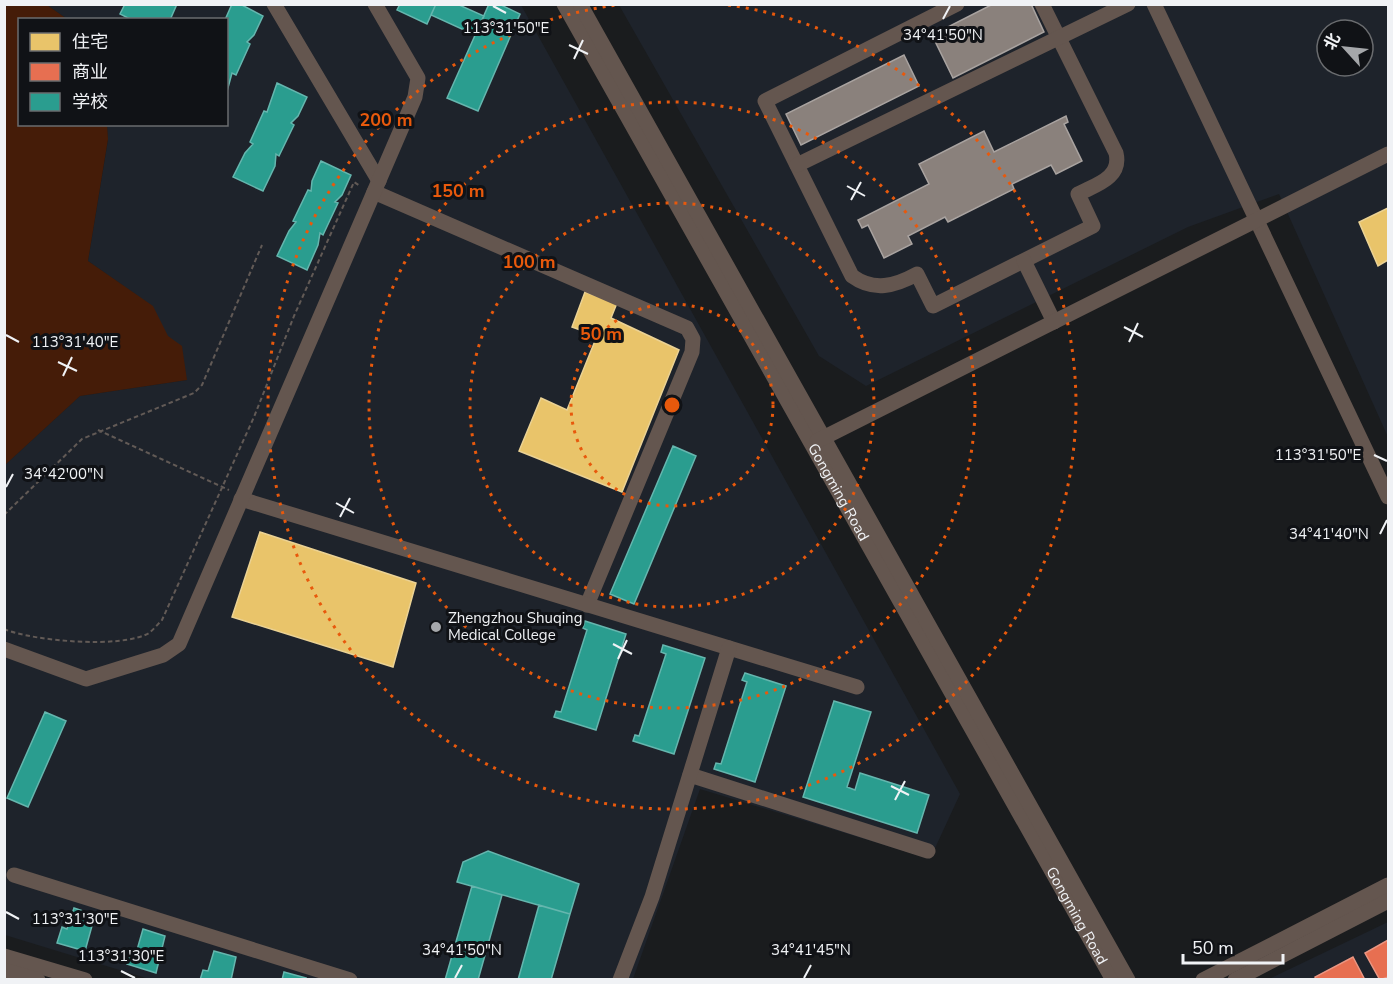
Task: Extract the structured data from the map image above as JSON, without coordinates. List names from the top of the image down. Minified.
{"streets":{"street":["Gongming Road"]},"places":["Zhengzhou Shuqing Medical College"],"legend":["住宅","商业","学校"],"scale_bar":"50 m","north":"top left","coordinates":["113°31'50\"E","34°41'50\"N","113°31'40\"E","34°42'00\"N","34°41'40\"N","113°31'30\"E","34°41'45\"N"],"rings":["200 m","150 m","100 m","50 m"]}
